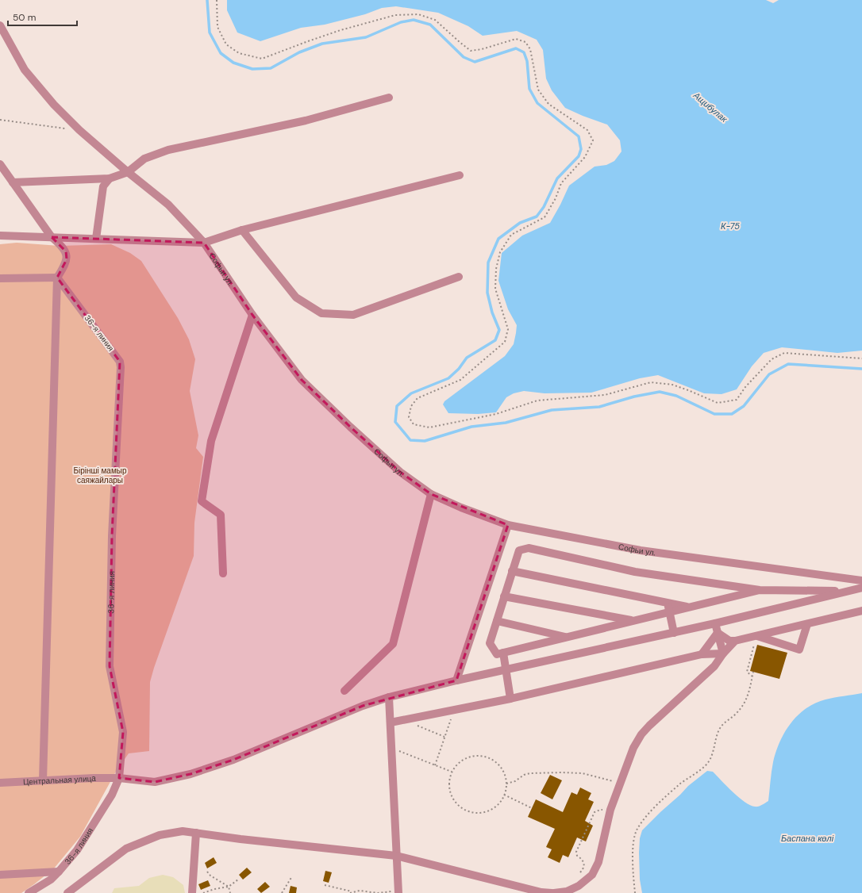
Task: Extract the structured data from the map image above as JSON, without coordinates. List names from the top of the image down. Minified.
{"streets":{"street":["Софьи ул.","36-я линия","Центральная улица"]},"crossings":[["36-я линия","Центральная улица"]],"water":["Ащибулак","К-75","Баспана көлі"],"parks":["Бірінші мамыр саяжайлары"],"scale_bar":"50 m"}
